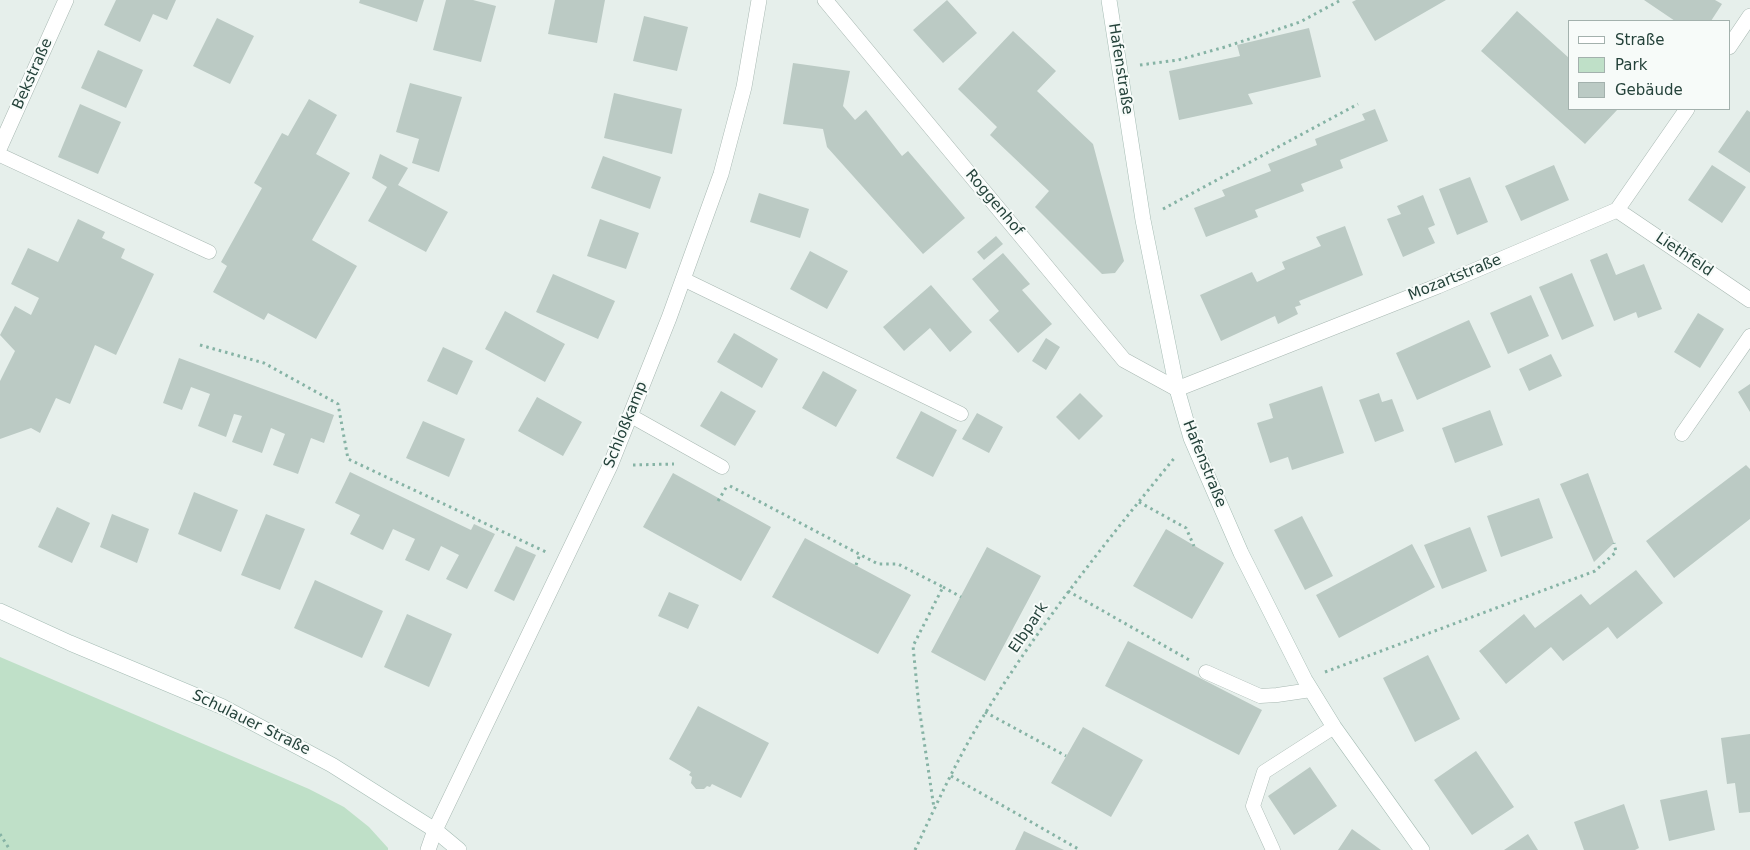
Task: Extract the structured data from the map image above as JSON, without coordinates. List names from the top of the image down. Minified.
{"streets":{"street":["Hafenstraße","Bekstraße","Roggenhof","Liethfeld","Mozartstraße","Schloßkamp","Schulauer Straße"],"path":["Elbpark"]},"crossings":[["Hafenstraße","Roggenhof"],["Hafenstraße","Mozartstraße"],["Hafenstraße","Elbpark"],["Roggenhof","Mozartstraße"],["Liethfeld","Mozartstraße"],["Schloßkamp","Schulauer Straße"]],"legend":["Straße","Park","Gebäude"]}
